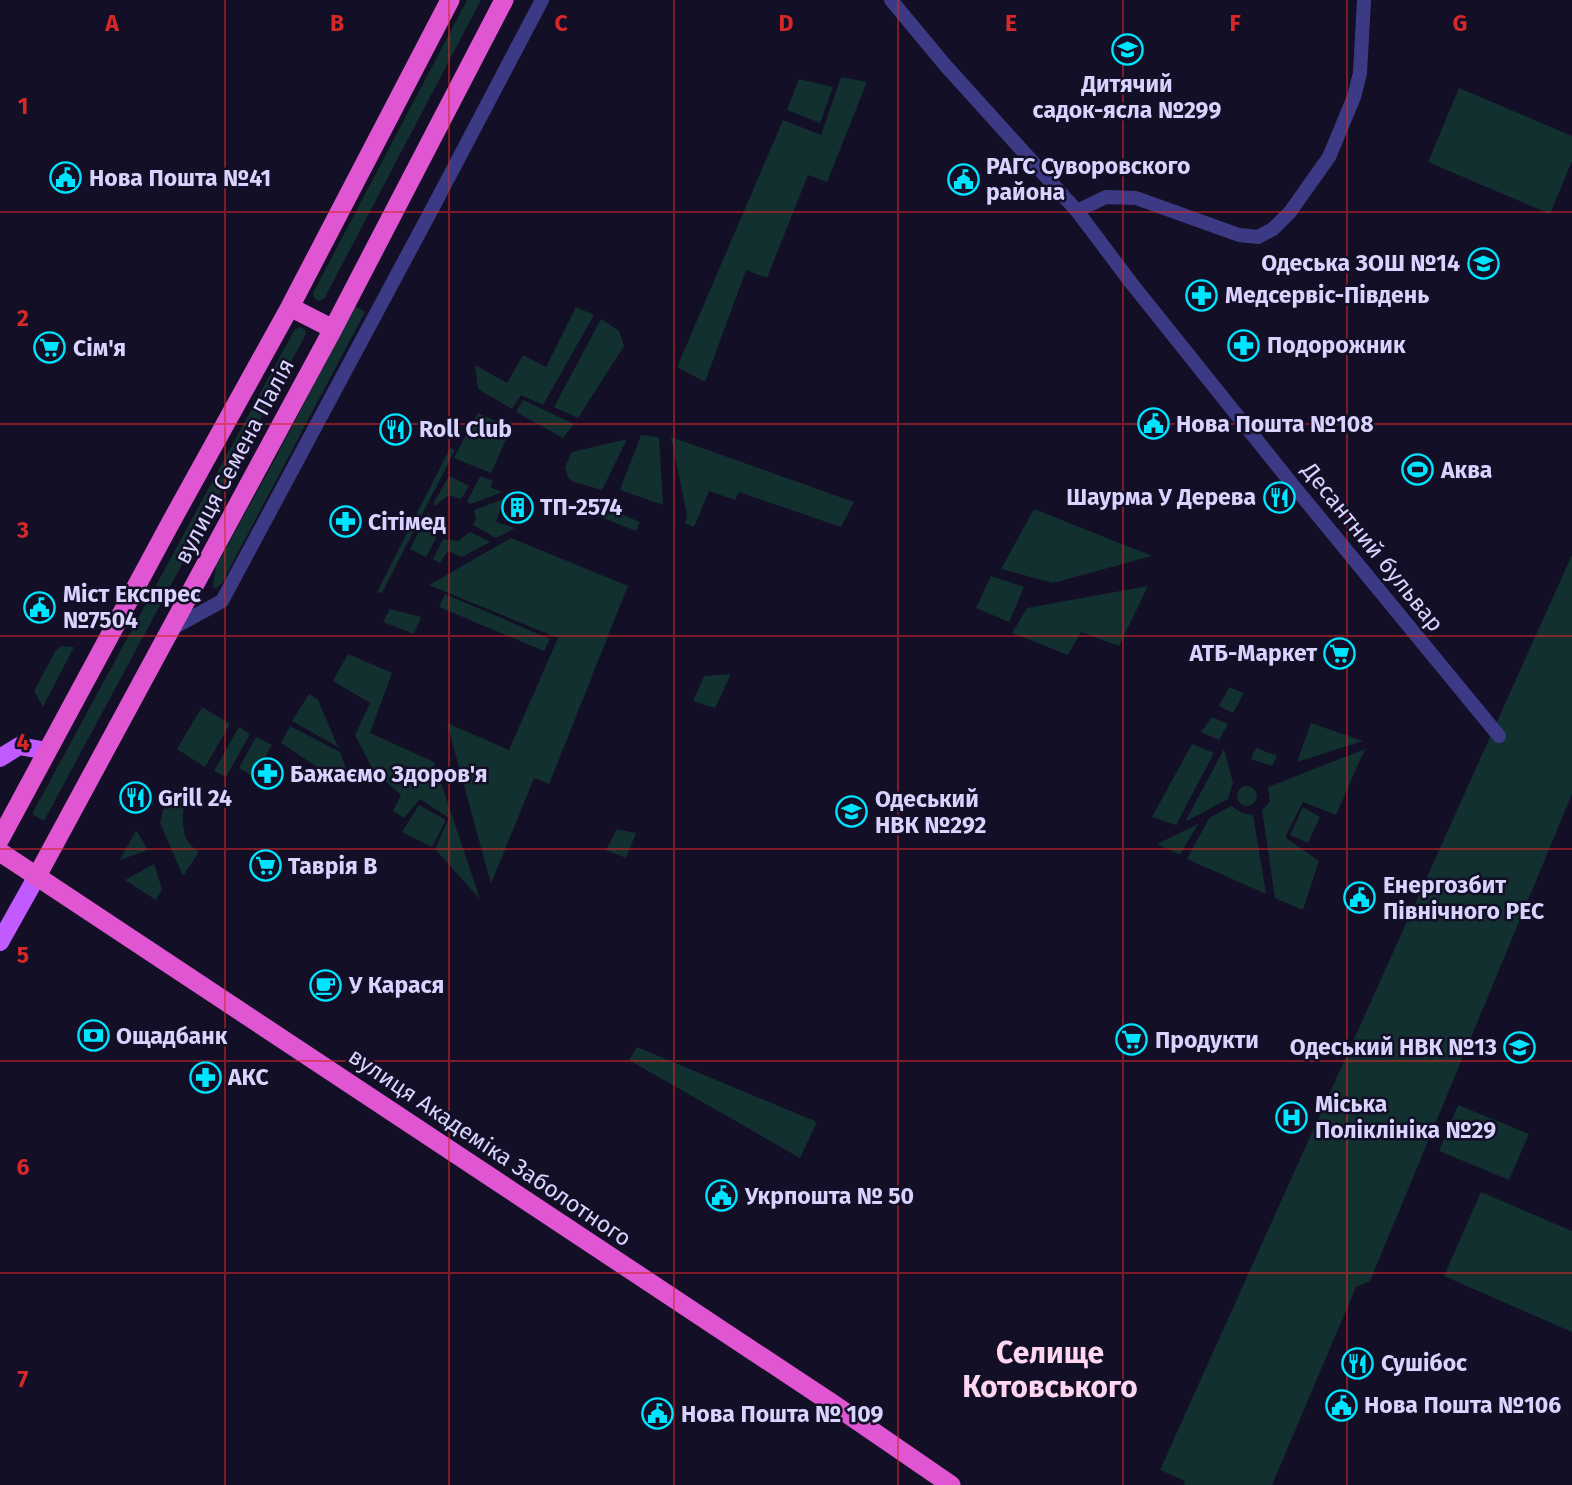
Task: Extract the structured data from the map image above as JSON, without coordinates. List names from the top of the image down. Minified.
{"streets":{"highway":["вулиця Семена Палія","вулиця Академіка Заболотного"],"street":["Десантний бульвар"]},"crossings":[["вулиця Семена Палія","вулиця Академіка Заболотного"]],"districts":["Селище Котовського"],"places":{"school or university":["Дитячий садок-ясла №299","Одеська ЗОШ №14","Одеський НВК №292","Одеський НВК №13"],"public building":["Нова Пошта №41","РАГС Суворовского района","Нова Пошта №108","Міст Експрес №7504","Енергозбит Північного РЕС","Укрпошта № 50","Нова Пошта №106","Нова Пошта № 109"],"pharmacy":["Медсервіс-Південь","Подорожник","Сітімед","Бажаємо Здоров'я","АКС"],"supermarket":["Сім'я","АТБ-Маркет","Таврія В","Продукти"],"restaurant":["Roll Club","Шаурма У Дерева","Grill 24","Сушібос"],"sports":["Аква"],"building":["ТП-2574"],"cafe":["У Карася"],"bank":["Ощадбанк"],"hospital":["Міська Поліклініка №29"]},"grid":{"columns":["A","B","C","D","E","F","G"],"rows":["1","2","3","4","5","6","7"]}}
